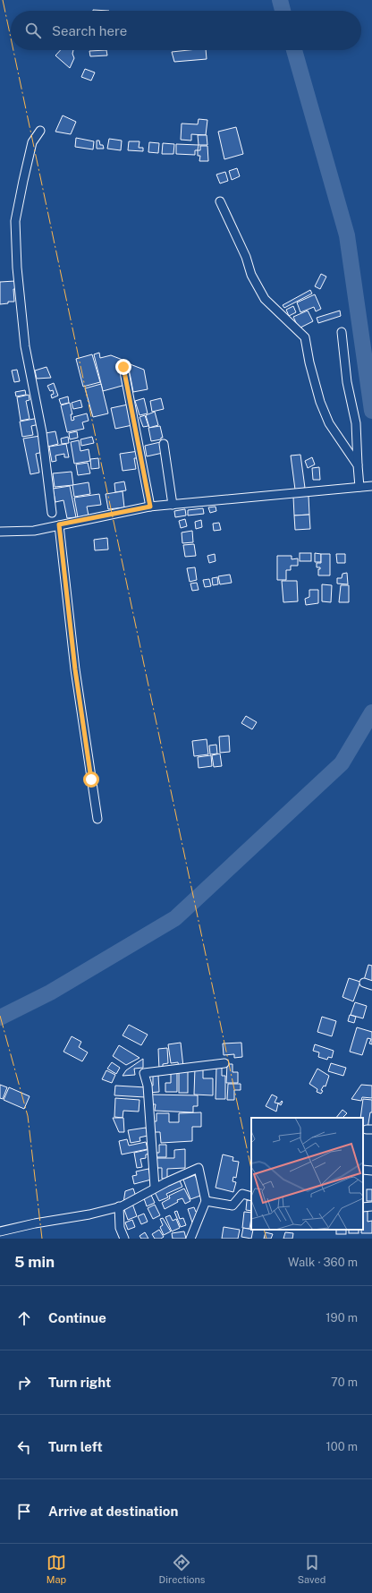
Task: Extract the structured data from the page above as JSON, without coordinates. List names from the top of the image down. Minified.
{"page":{"search":"Search here","heading":["5 min","Walk · 360 m"],"list":[["Continue","190 m"],["Turn right","70 m"],["Turn left","100 m"],"Arrive at destination"],"nav":["Map","Directions","Saved"]}}
